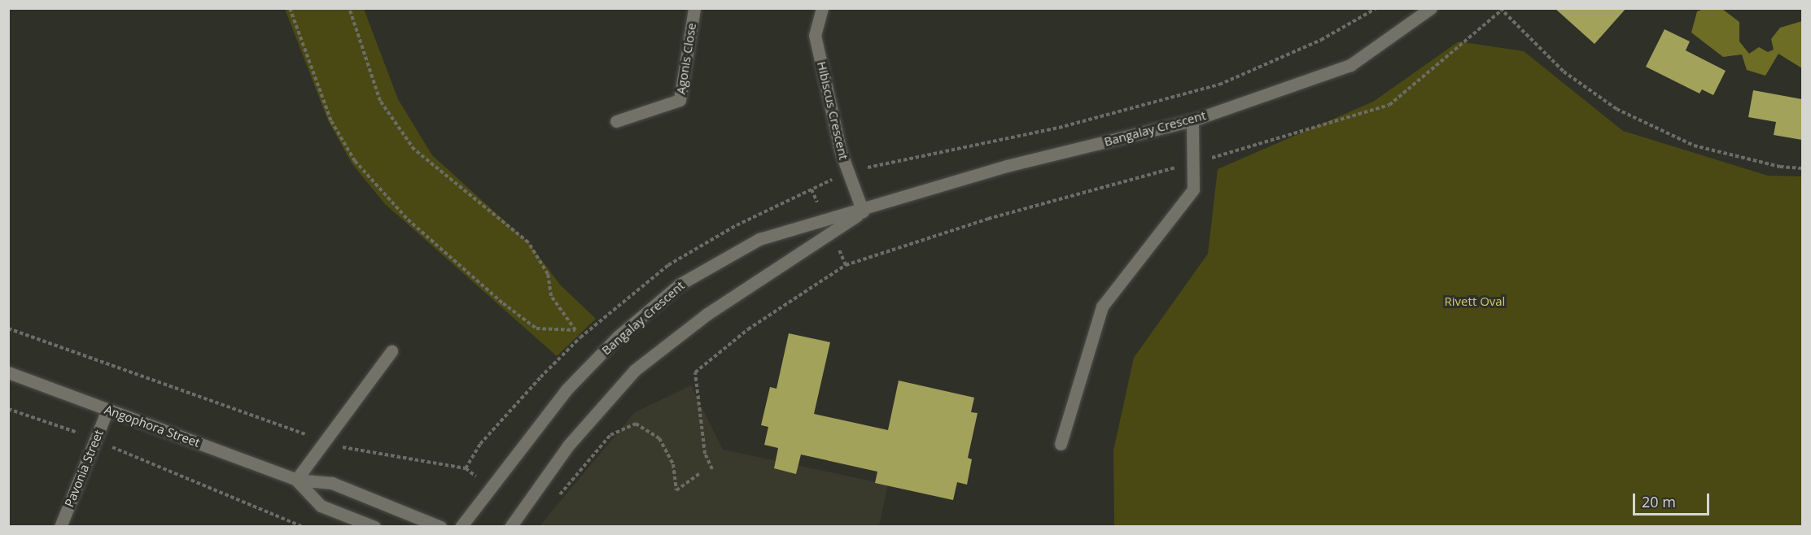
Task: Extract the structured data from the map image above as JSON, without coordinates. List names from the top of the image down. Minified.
{"streets":{"street":["Agonis Close","Hibiscus Crescent","Bangalay Crescent","Angophora Street","Pavonia Street"]},"crossings":[["Hibiscus Crescent","Bangalay Crescent"],["Angophora Street","Pavonia Street"]],"parks":["Rivett Oval"],"scale_bar":"20 m"}
